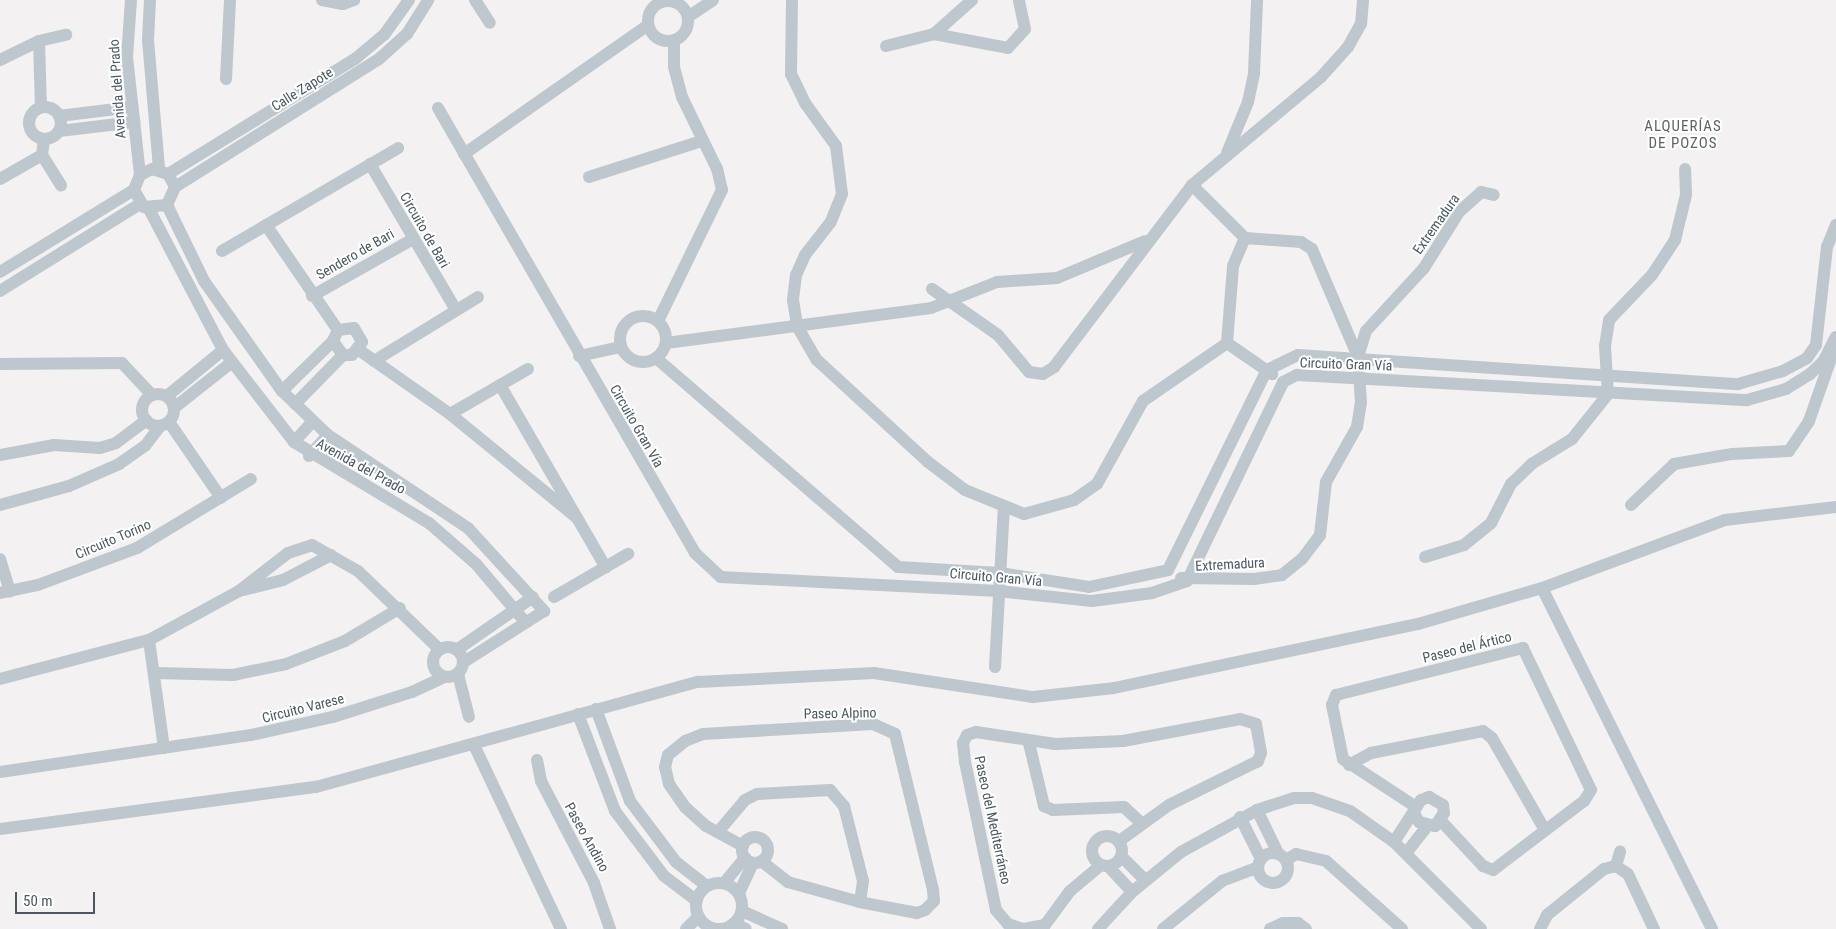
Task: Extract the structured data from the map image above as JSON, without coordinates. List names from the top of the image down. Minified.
{"streets":{"street":["Avenida del Prado","Calle Zapote","Extremadura","Circuito de Bari","Sendero de Bari","Circuito Gran Vía","Circuito Torino","Paseo del Ártico","Circuito Varese","Paseo Alpino","Paseo del Mediterráneo","Paseo Andino"]},"crossings":[["Avenida del Prado","Calle Zapote"],["Extremadura","Circuito Gran Vía"],["Circuito de Bari","Sendero de Bari"]],"districts":["ALQUERÍAS DE POZOS"],"scale_bar":"50 m"}
